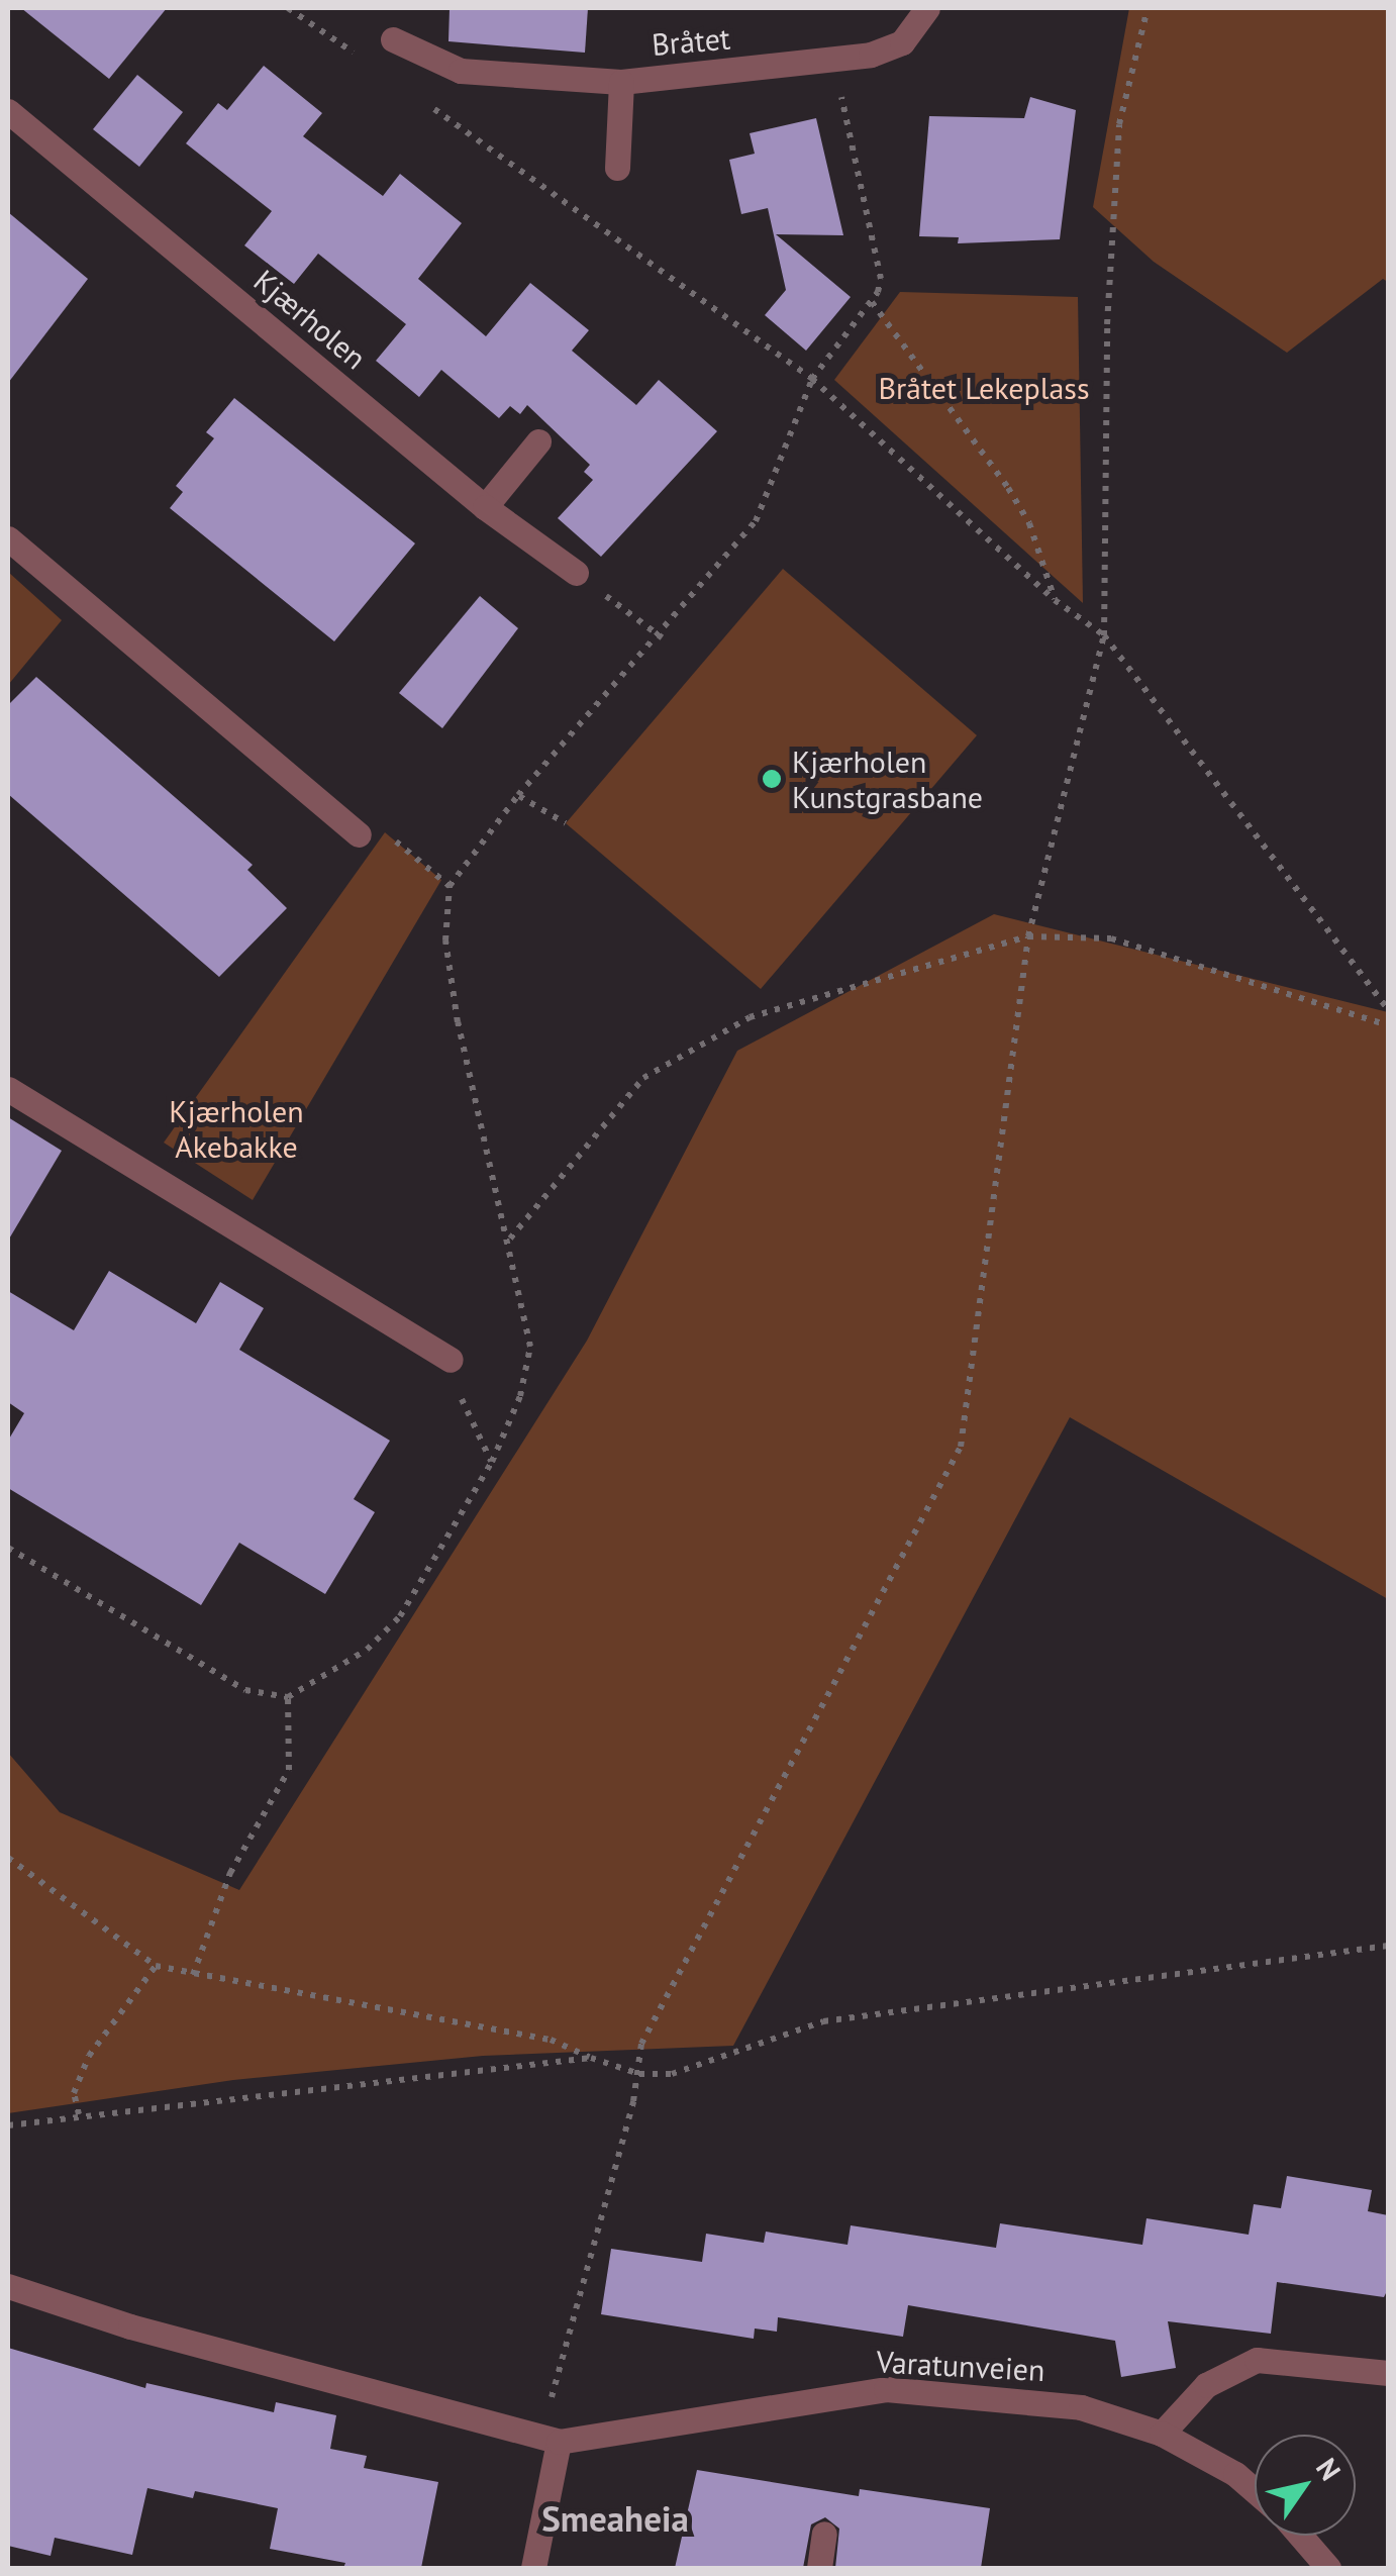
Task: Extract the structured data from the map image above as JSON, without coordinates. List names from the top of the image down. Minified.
{"streets":{"street":["Bråtet","Kjærholen","Varatunveien"]},"districts":["Smeaheia"],"parks":["Bråtet Lekeplass","Kjærholen Akebakke"],"places":["Kjærholen Kunstgrasbane"],"north":"top right"}
